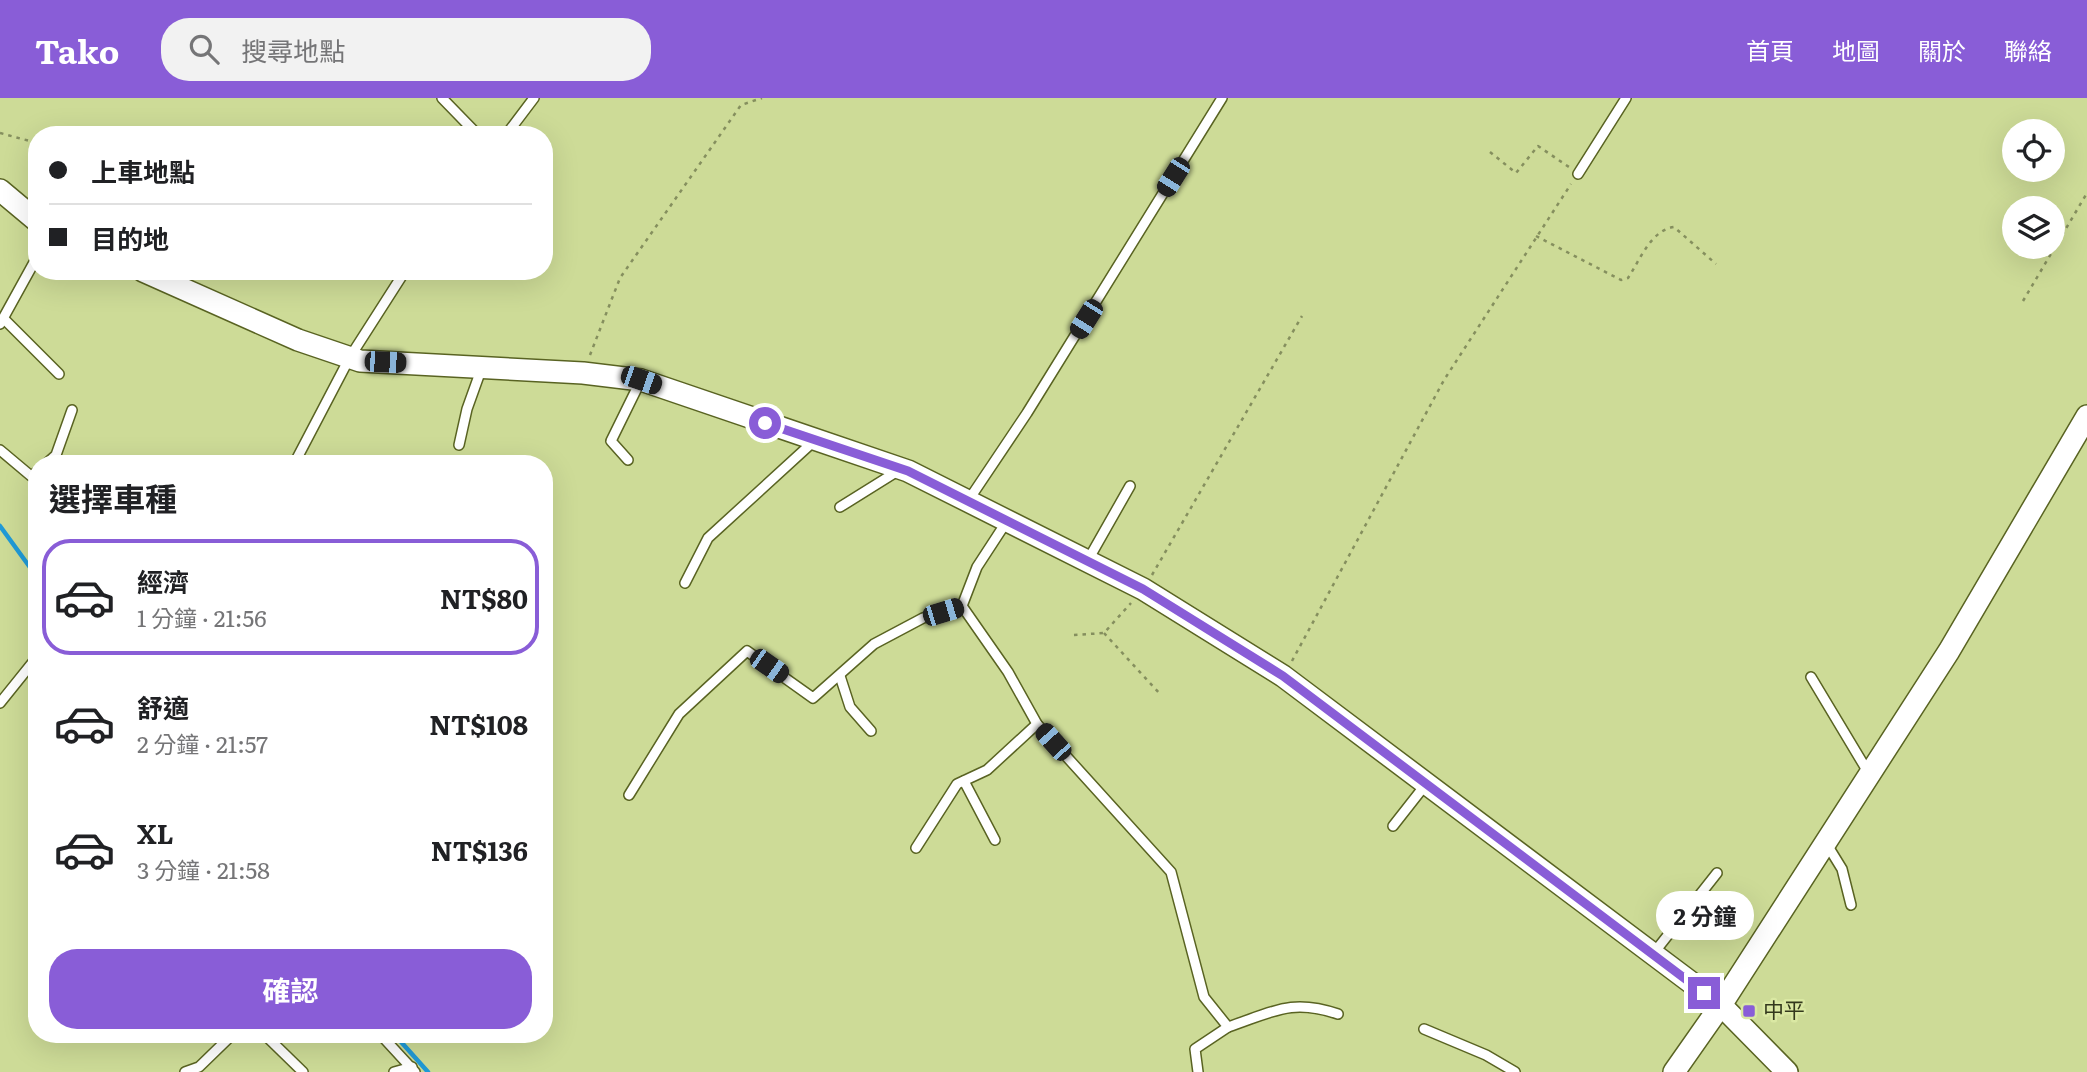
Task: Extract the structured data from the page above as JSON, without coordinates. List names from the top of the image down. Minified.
{"places":{"transit":["中平"]},"page":{"header":"Tako","search":"搜尋地點","nav":["首頁","地圖","關於","聯絡"],"banner":["上車地點","目的地"],"heading":"選擇車種","list":[{"name":"經濟","note":"1 分鐘 · 21:56","value":"NT$80"},{"name":"舒適","note":"2 分鐘 · 21:57","value":"NT$108"},{"name":"XL","note":"3 分鐘 · 21:58","value":"NT$136"}],"bubble":"2 分鐘","buttons":"確認"}}
